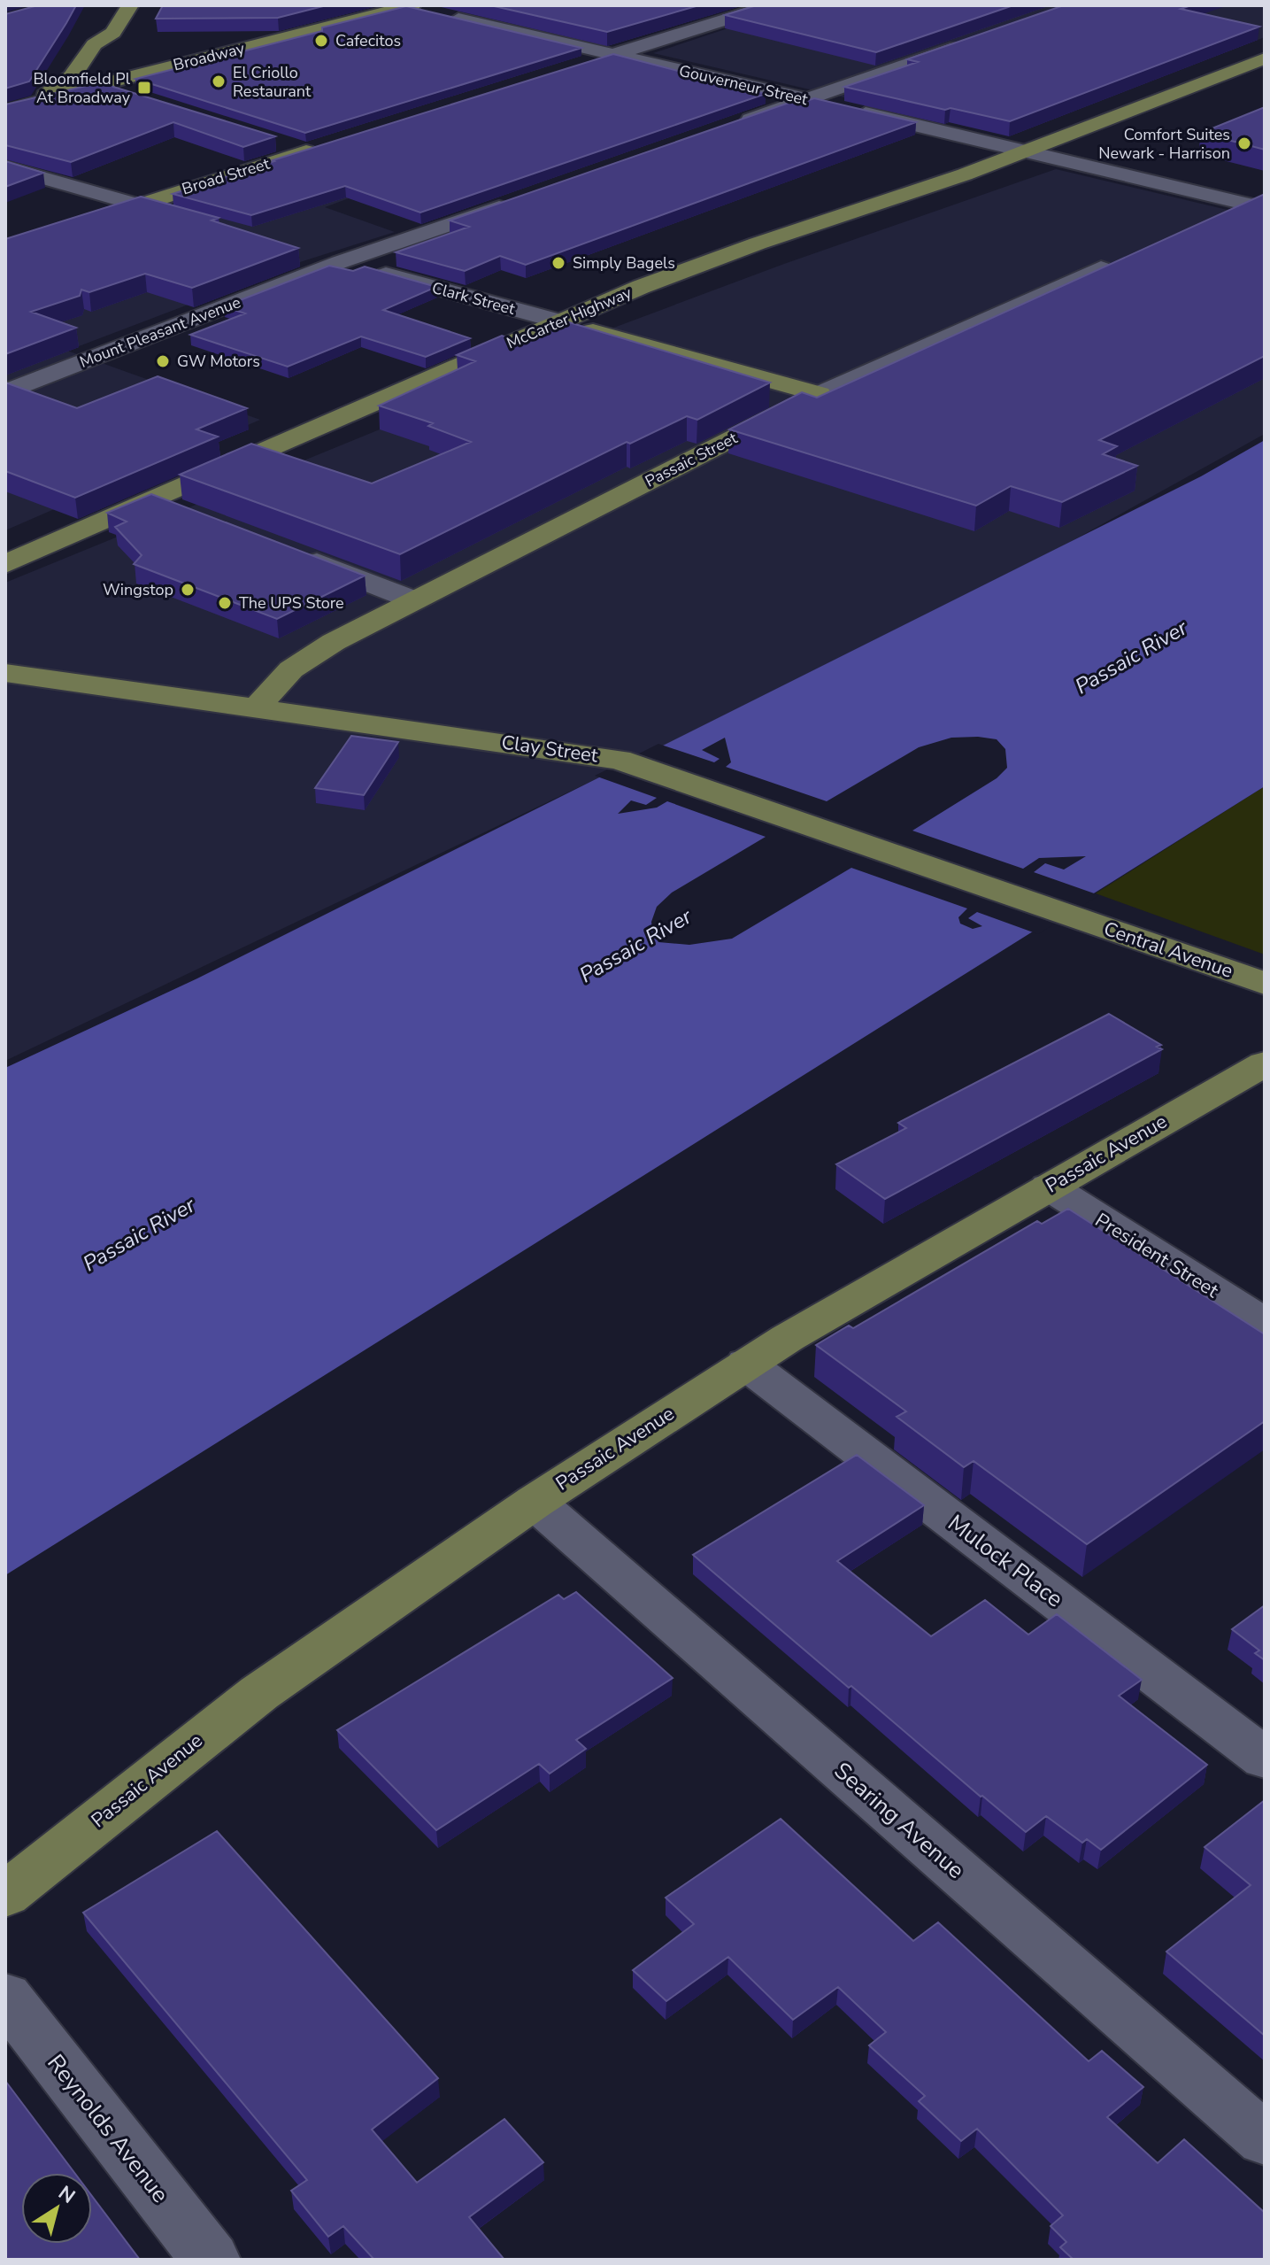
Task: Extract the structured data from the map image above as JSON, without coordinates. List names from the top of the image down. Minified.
{"streets":{"main road":["Broadway","Broad Street","Clark Street","McCarter Highway","Passaic Street","Clay Street","Central Avenue","Passaic Avenue"],"street":["Gouverneur Street","Mount Pleasant Avenue","President Street","Mulock Place","Searing Avenue","Reynolds Avenue"]},"crossings":[["Broadway","Gouverneur Street"],["Gouverneur Street","McCarter Highway"],["Clark Street","McCarter Highway"],["Clark Street","Mount Pleasant Avenue"],["Clark Street","Passaic Street"],["Passaic Street","Clay Street"],["Clay Street","Central Avenue"],["Passaic Avenue","President Street"],["Passaic Avenue","Mulock Place"],["Passaic Avenue","Searing Avenue"]],"water":["Passaic River"],"places":{"other":["Cafecitos","El Criollo Restaurant","Comfort Suites Newark - Harrison","Simply Bagels","GW Motors","Wingstop","The UPS Store"],"transit":["Bloomfield Pl At Broadway"]},"north":"top right"}
